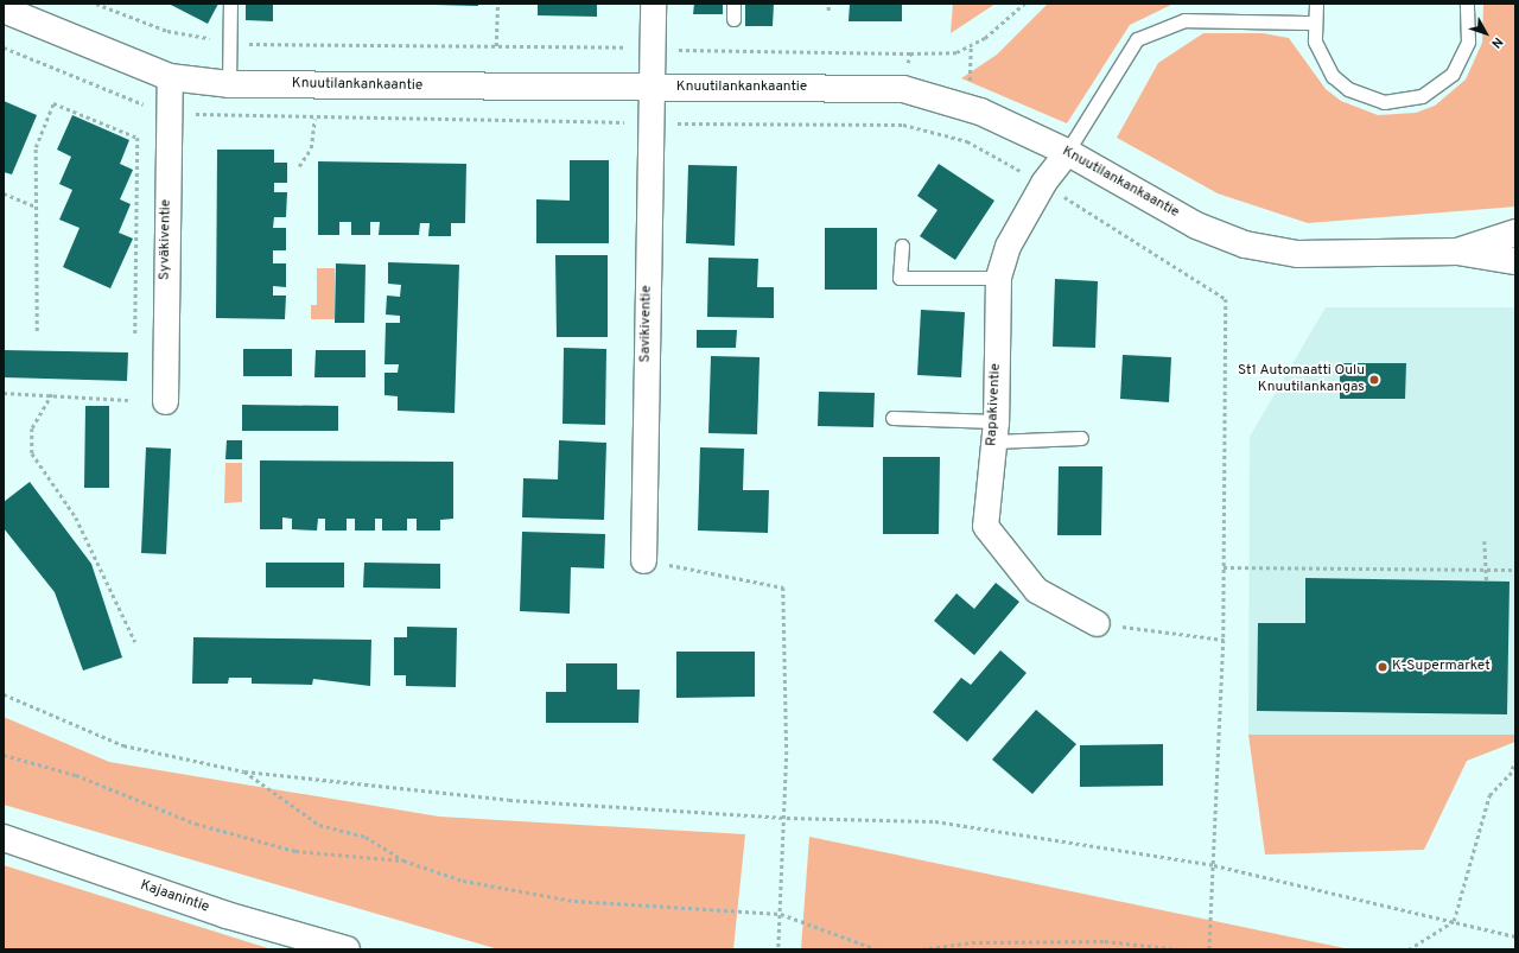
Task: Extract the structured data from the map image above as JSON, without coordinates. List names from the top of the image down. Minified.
{"streets":{"street":["Knuutilankankaantie","Syväkiventie","Savikiventie","Rapakiventie","Kajaanintie"]},"crossings":[["Knuutilankankaantie","Syväkiventie"],["Knuutilankankaantie","Savikiventie"],["Knuutilankankaantie","Rapakiventie"]],"places":["St1 Automaatti Oulu Knuutilankangas","K-Supermarket"],"north":"bottom right"}
